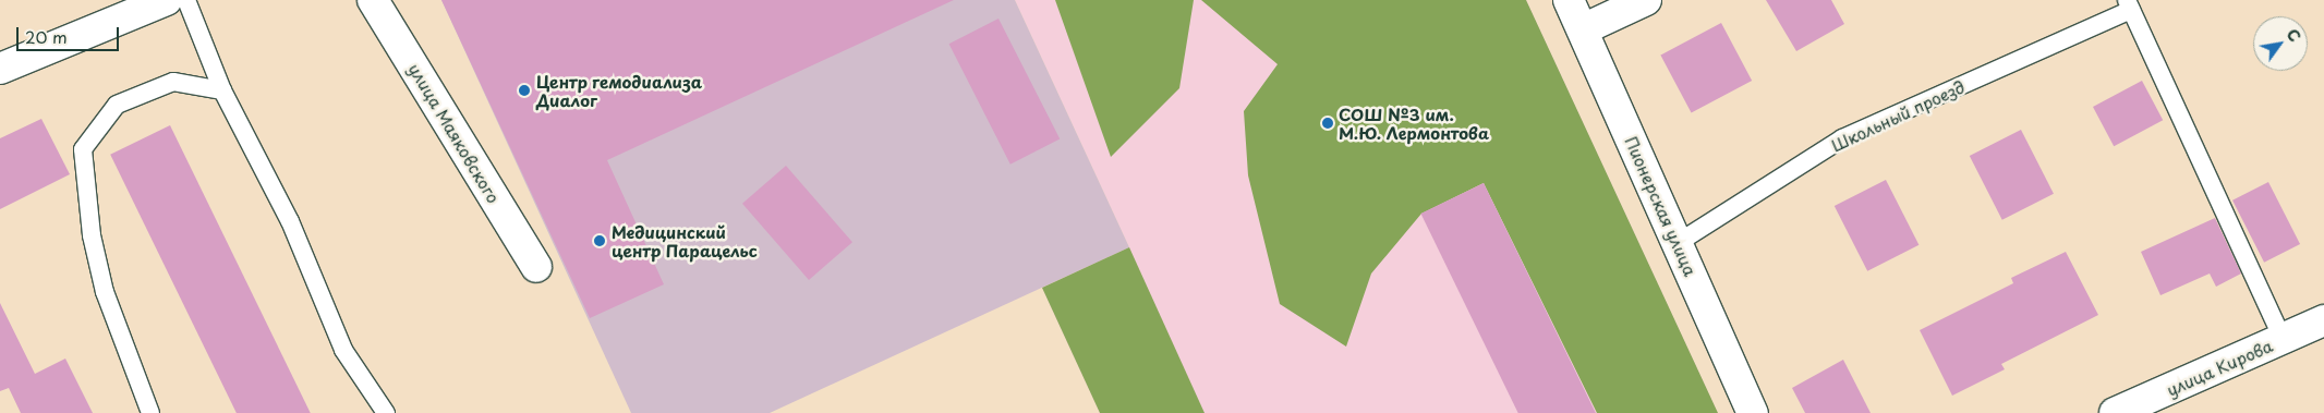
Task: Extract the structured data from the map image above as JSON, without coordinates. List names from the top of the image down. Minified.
{"streets":{"street":["улица Маяковского","Пионерская улица","улица Кирова"],"lane":["Школьный проезд"]},"crossings":[["Школьный проезд","Пионерская улица"]],"places":["Центр гемодиализа Диалог","СОШ №3 им. М.Ю. Лермонтова","Медицинский центр Парацельс"],"scale_bar":"20 m","north":"top right"}
